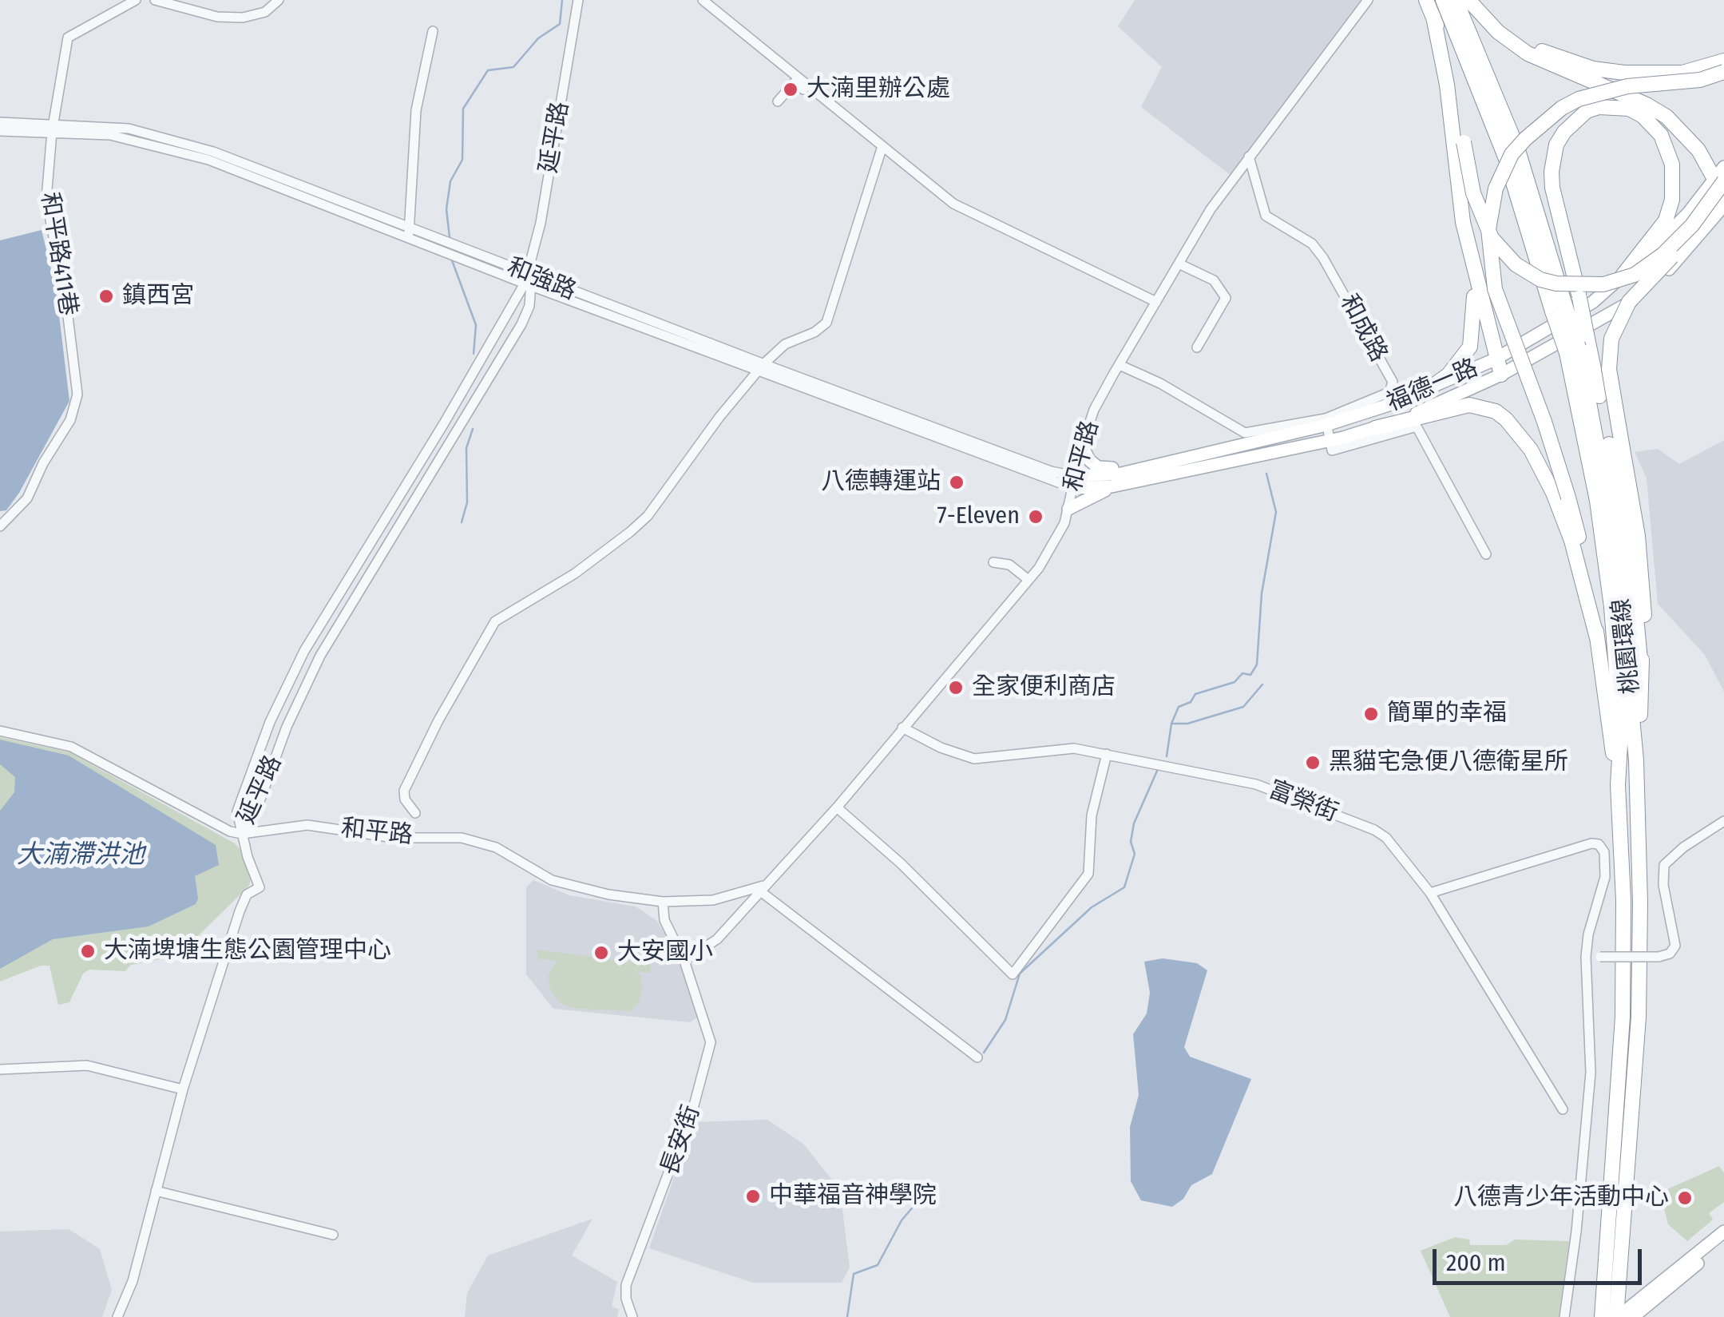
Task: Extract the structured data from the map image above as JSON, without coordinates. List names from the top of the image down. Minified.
{"streets":{"highway":["桃園環線"],"main road":["福德一路"],"street":["延平路","和平路411巷","和強路","和成路","和平路","富榮街","長安街"]},"crossings":[["延平路","和強路"],["延平路","和平路"],["和平路411巷","和強路"],["和強路","福德一路"],["和強路","和平路"],["和成路","福德一路"],["和成路","和平路"],["福德一路","和平路"],["和平路","富榮街"],["和平路","長安街"]],"water":["大湳滯洪池"],"places":["大湳里辦公處","鎮西宮","八德轉運站","7-Eleven","全家便利商店","簡單的幸福","黑貓宅急便八德衛星所","大湳埤塘生態公園管理中心","大安國小","中華福音神學院","八德青少年活動中心"],"scale_bar":"200 m"}
